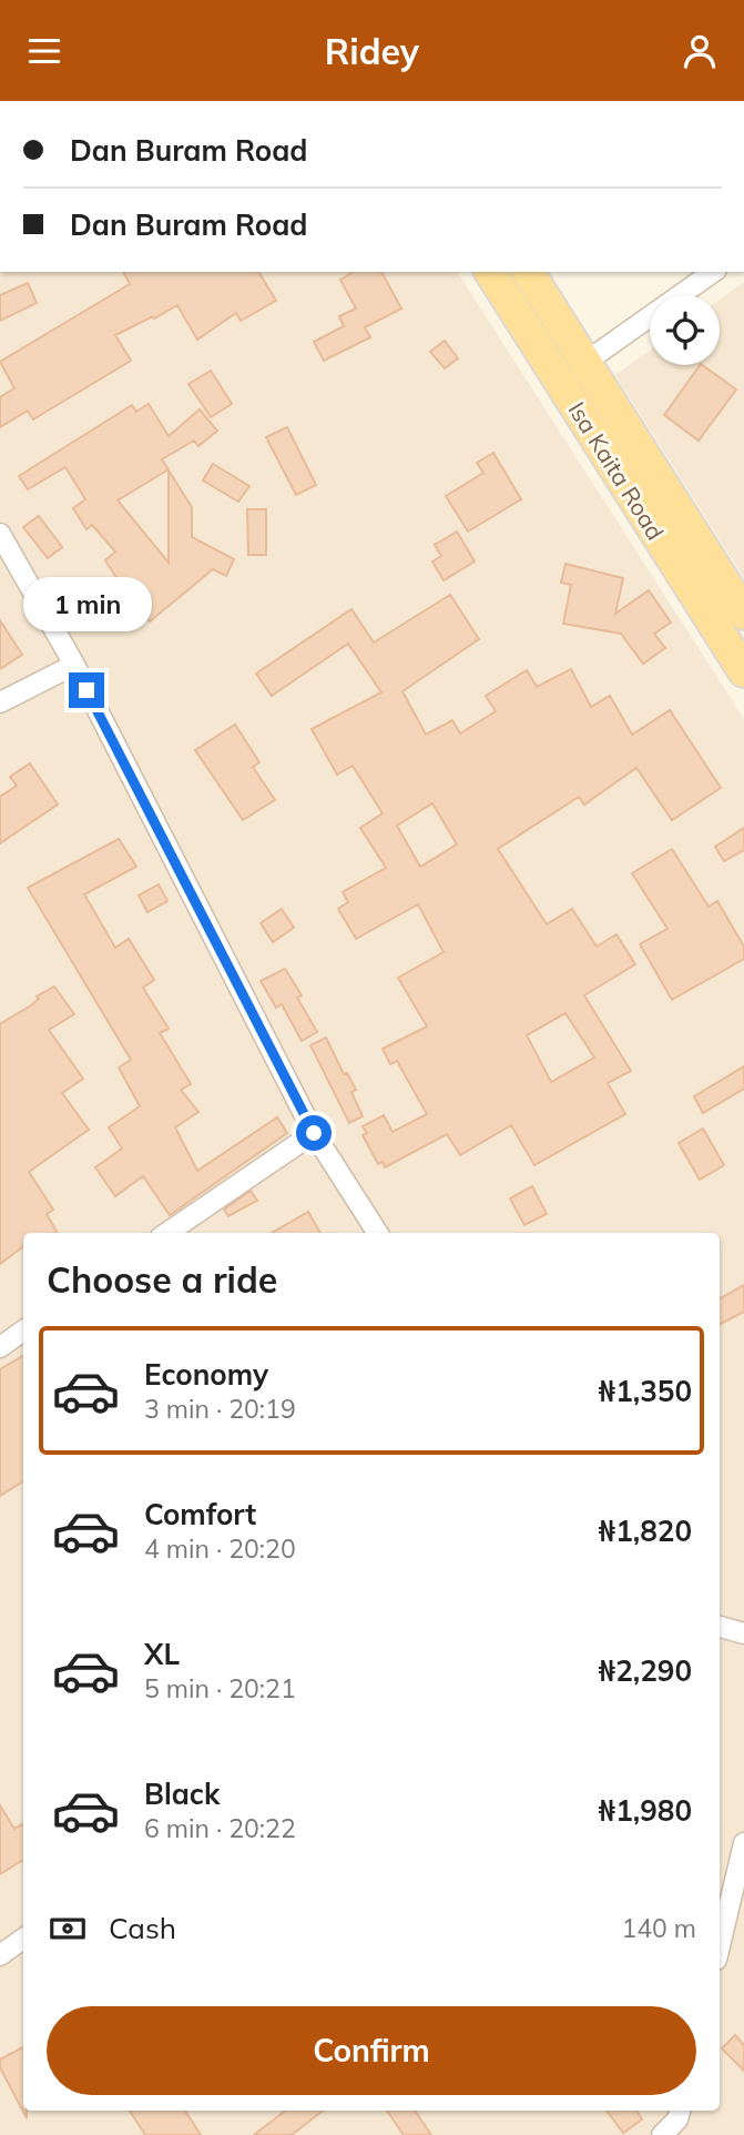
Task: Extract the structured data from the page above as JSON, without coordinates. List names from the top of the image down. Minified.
{"streets":{"main road":["Isa Kaita Road"]},"page":{"header":"Ridey","banner":["Dan Buram Road","Dan Buram Road"],"bubble":"1 min","heading":"Choose a ride","list":[{"name":"Economy","note":"3 min · 20:19","value":"₦1,350"},{"name":"Comfort","note":"4 min · 20:20","value":"₦1,820"},{"name":"XL","note":"5 min · 20:21","value":"₦2,290"},{"name":"Black","note":"6 min · 20:22","value":"₦1,980"}],"pay":["Cash","140 m"],"buttons":"Confirm"}}
